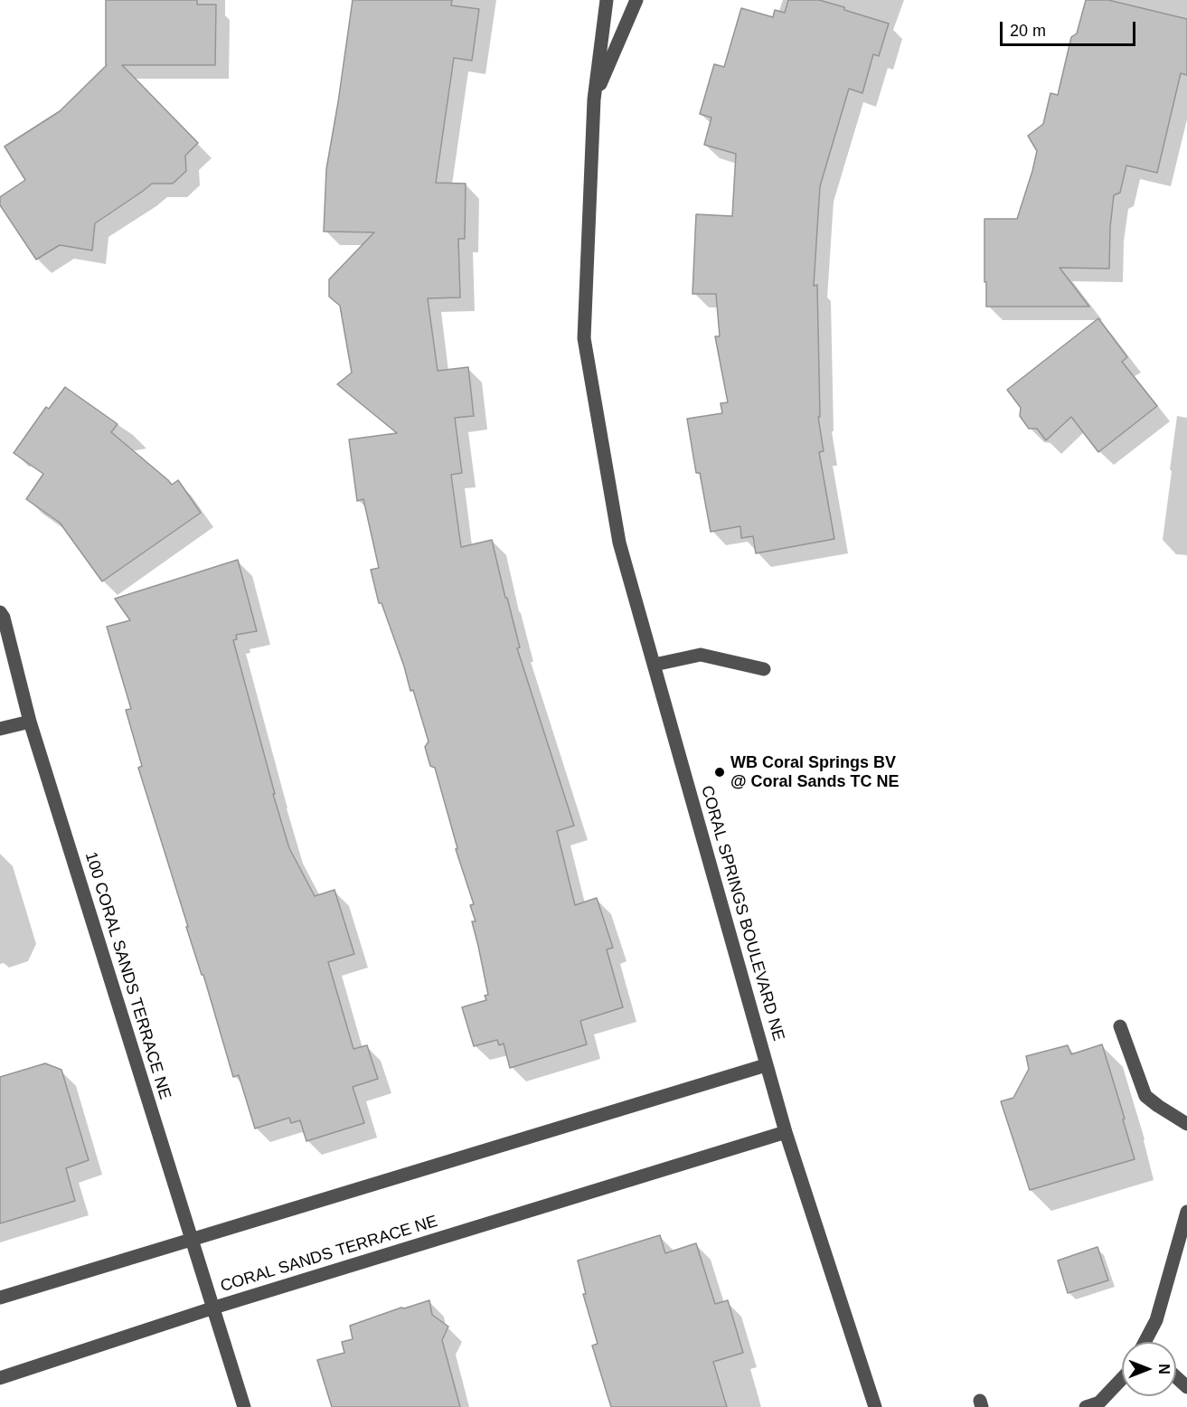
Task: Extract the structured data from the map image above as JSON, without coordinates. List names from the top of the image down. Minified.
{"streets":{"street":["CORAL SPRINGS BOULEVARD NE","100 CORAL SANDS TERRACE NE","CORAL SANDS TERRACE NE"]},"crossings":[["CORAL SPRINGS BOULEVARD NE","CORAL SANDS TERRACE NE"],["100 CORAL SANDS TERRACE NE","CORAL SANDS TERRACE NE"]],"places":["WB Coral Springs BV @ Coral Sands TC NE"],"scale_bar":"20 m","north":"right"}
